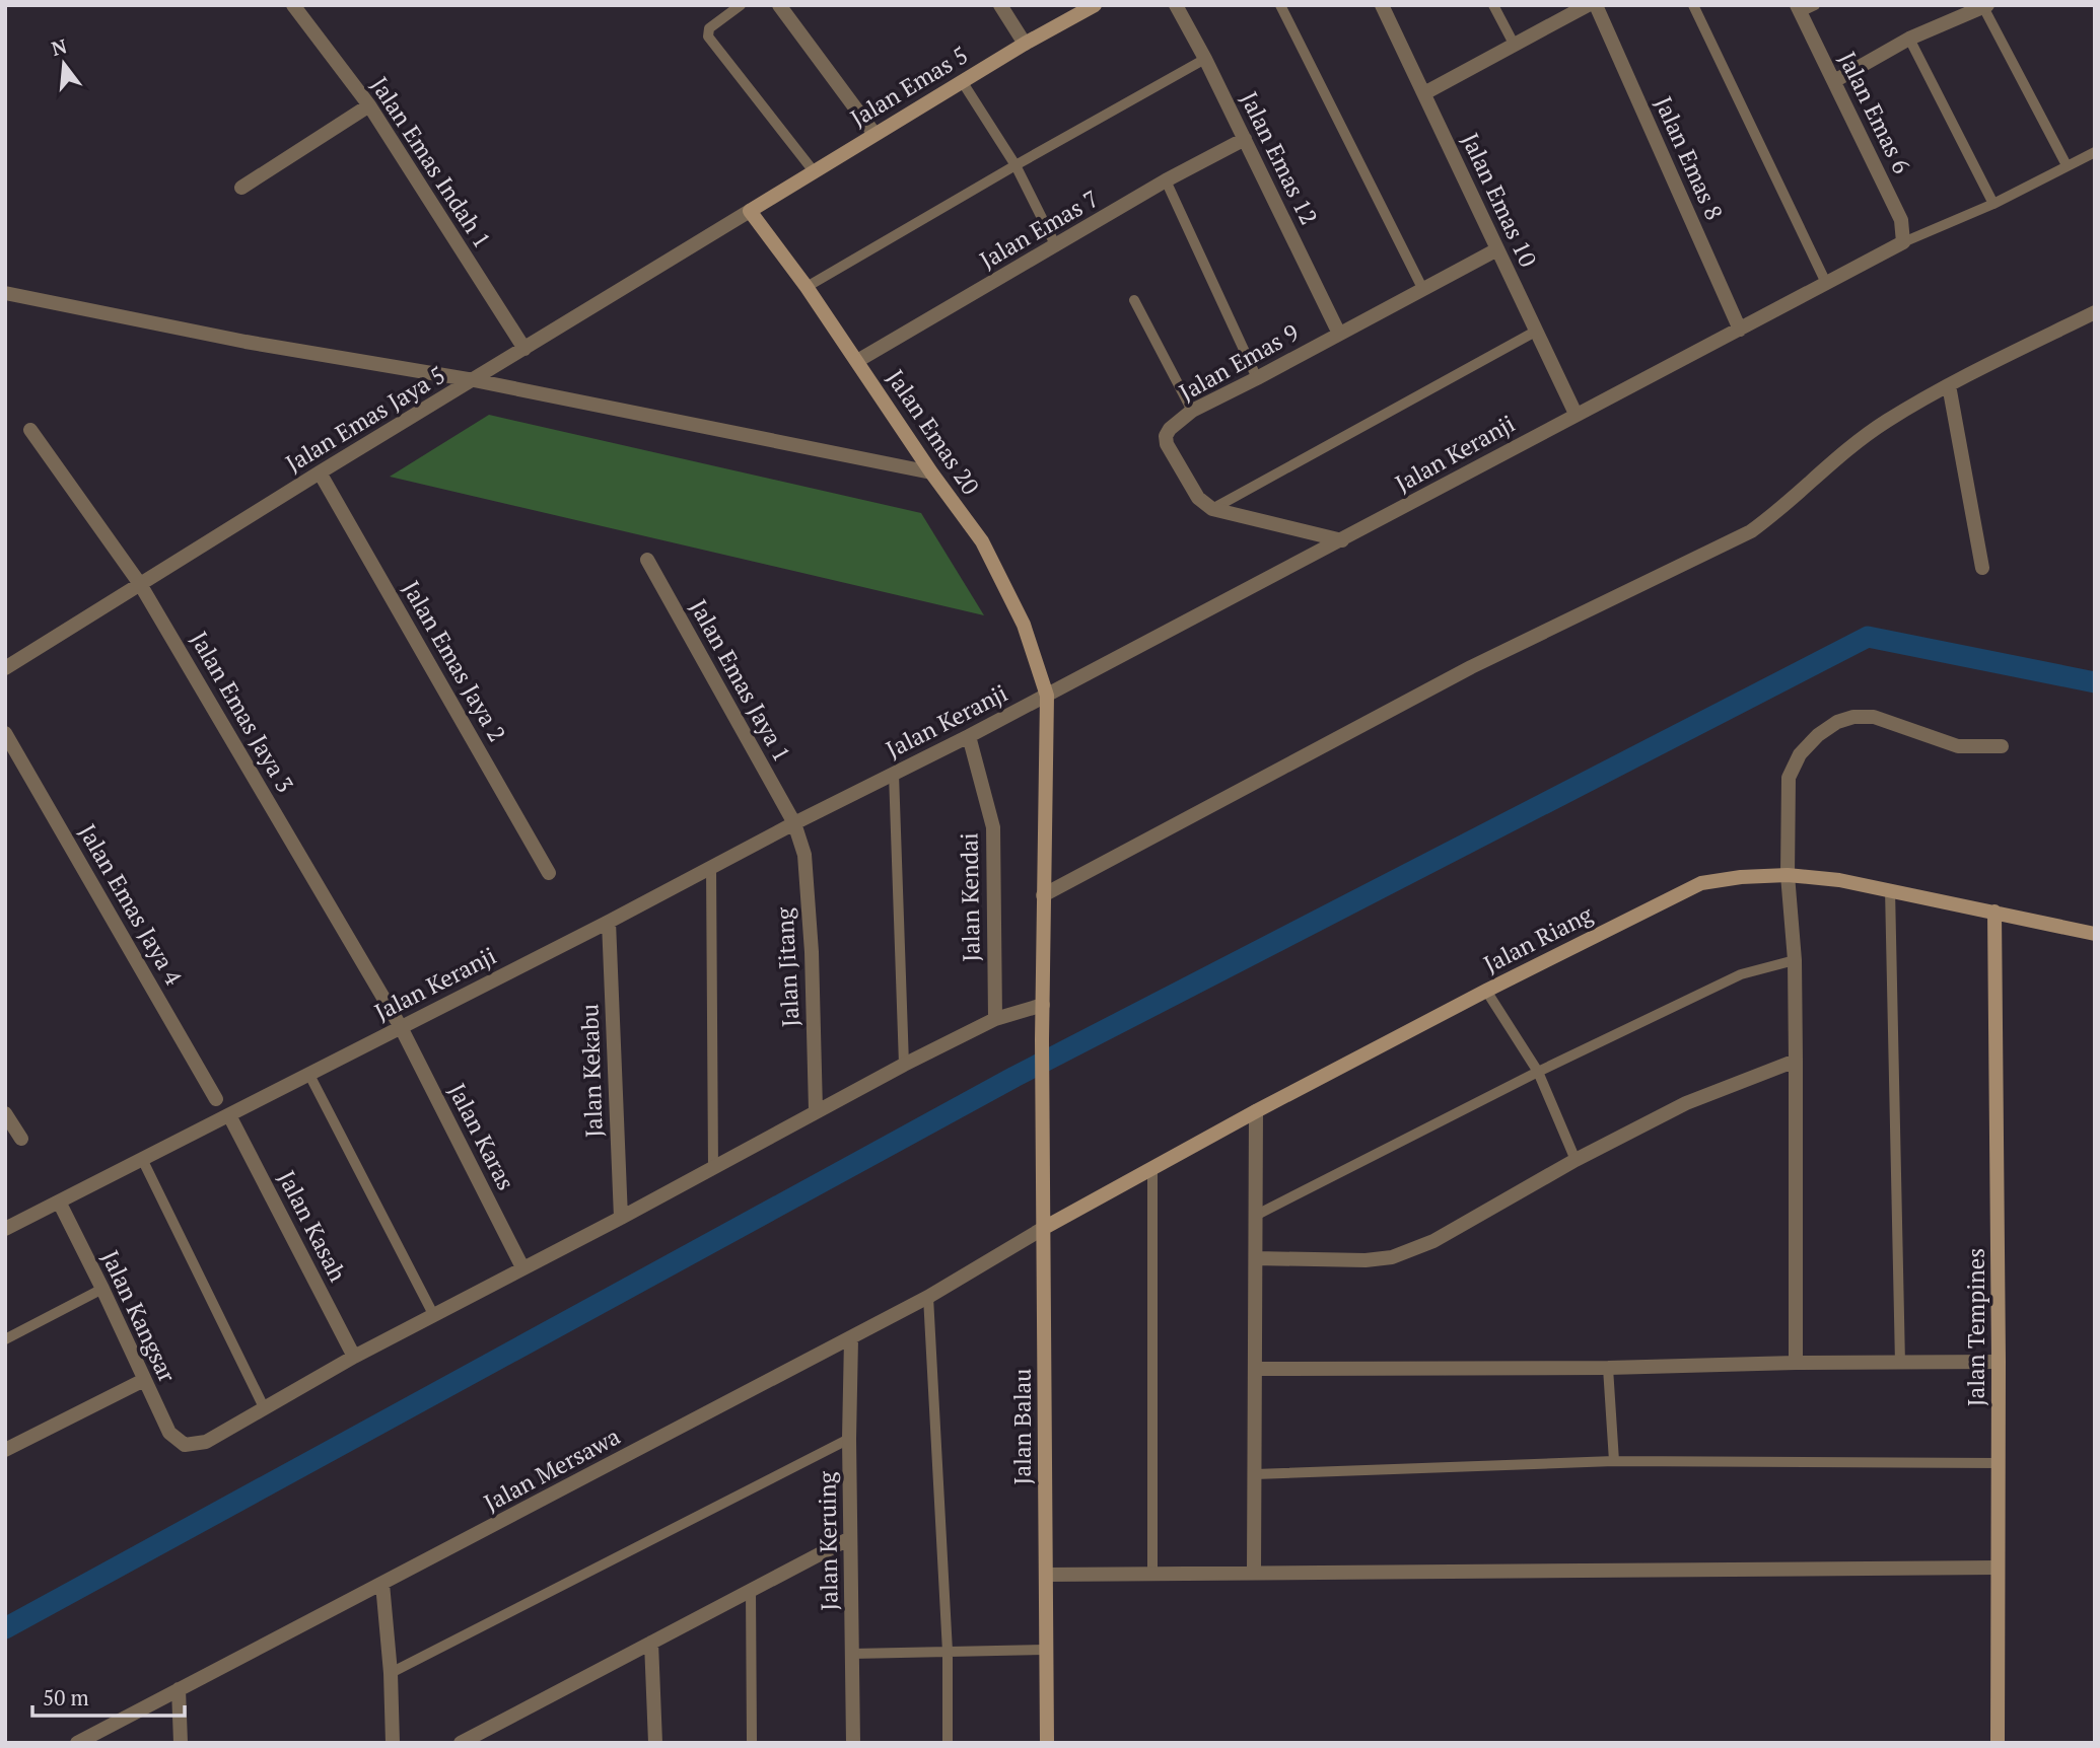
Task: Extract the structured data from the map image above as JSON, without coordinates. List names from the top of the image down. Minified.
{"streets":{"street":["Jalan Emas 5","Jalan Emas 6","Jalan Emas 12","Jalan Emas 8","Jalan Emas Indah 1","Jalan Emas 10","Jalan Emas 7","Jalan Emas 9","Jalan Emas Jaya 5","Jalan Emas 20","Jalan Keranji","Jalan Emas Jaya 2","Jalan Emas Jaya 1","Jalan Emas Jaya 3","Jalan Kendai","Jalan Emas Jaya 4","Jalan Riang","Jalan Jitang","Jalan Kekabu","Jalan Karas","Jalan Kasah","Jalan Kangsar","Jalan Tempines","Jalan Balau","Jalan Mersawa","Jalan Keruing"]},"crossings":[["Jalan Emas 5","Jalan Emas Jaya 5"],["Jalan Emas 5","Jalan Emas 20"],["Jalan Emas 6","Jalan Keranji"],["Jalan Emas 12","Jalan Emas 7"],["Jalan Emas 12","Jalan Emas 9"],["Jalan Emas 8","Jalan Keranji"],["Jalan Emas Indah 1","Jalan Emas Jaya 5"],["Jalan Emas 10","Jalan Emas 9"],["Jalan Emas 10","Jalan Keranji"],["Jalan Emas 7","Jalan Emas 20"],["Jalan Emas Jaya 5","Jalan Emas 20"],["Jalan Emas Jaya 5","Jalan Emas Jaya 2"],["Jalan Emas Jaya 5","Jalan Emas Jaya 3"],["Jalan Emas 20","Jalan Keranji"],["Jalan Emas 20","Jalan Balau"],["Jalan Keranji","Jalan Emas Jaya 1"],["Jalan Keranji","Jalan Emas Jaya 3"],["Jalan Keranji","Jalan Kendai"],["Jalan Keranji","Jalan Jitang"],["Jalan Keranji","Jalan Kekabu"],["Jalan Keranji","Jalan Karas"],["Jalan Keranji","Jalan Kasah"],["Jalan Keranji","Jalan Kangsar"],["Jalan Emas Jaya 1","Jalan Jitang"],["Jalan Emas Jaya 3","Jalan Karas"],["Jalan Riang","Jalan Tempines"],["Jalan Riang","Jalan Balau"],["Jalan Riang","Jalan Mersawa"],["Jalan Balau","Jalan Mersawa"],["Jalan Mersawa","Jalan Keruing"]],"scale_bar":"50 m","north":"top"}
